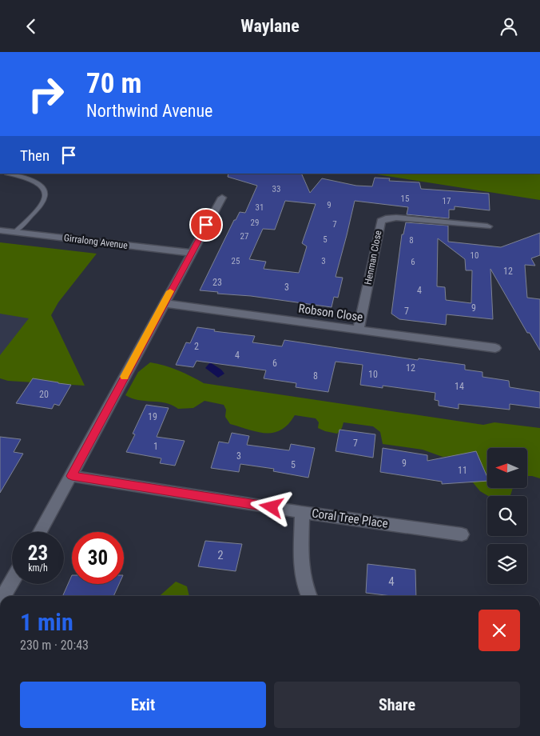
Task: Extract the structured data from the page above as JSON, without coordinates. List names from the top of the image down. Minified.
{"streets":{"street":["Girralong Avenue","Henman Close","Robson Close","Coral Tree Place"]},"crossings":[["Henman Close","Robson Close"]],"house_numbers":["33","15","17","9","31","29","7","27","5","8","10","25","3","6","12","23","3","4","9","7","2","4","6","12","10","8","14","20","19","7","1","3","9","5","11","2","4"],"north":"left","page":{"header":"Waylane","turn":["70 m","Northwind Avenue"],"then":"Then","speed":"23 km/h","limit":"30","heading":["1 min","230 m · 20:43"],"buttons":["Exit","Share"]}}
